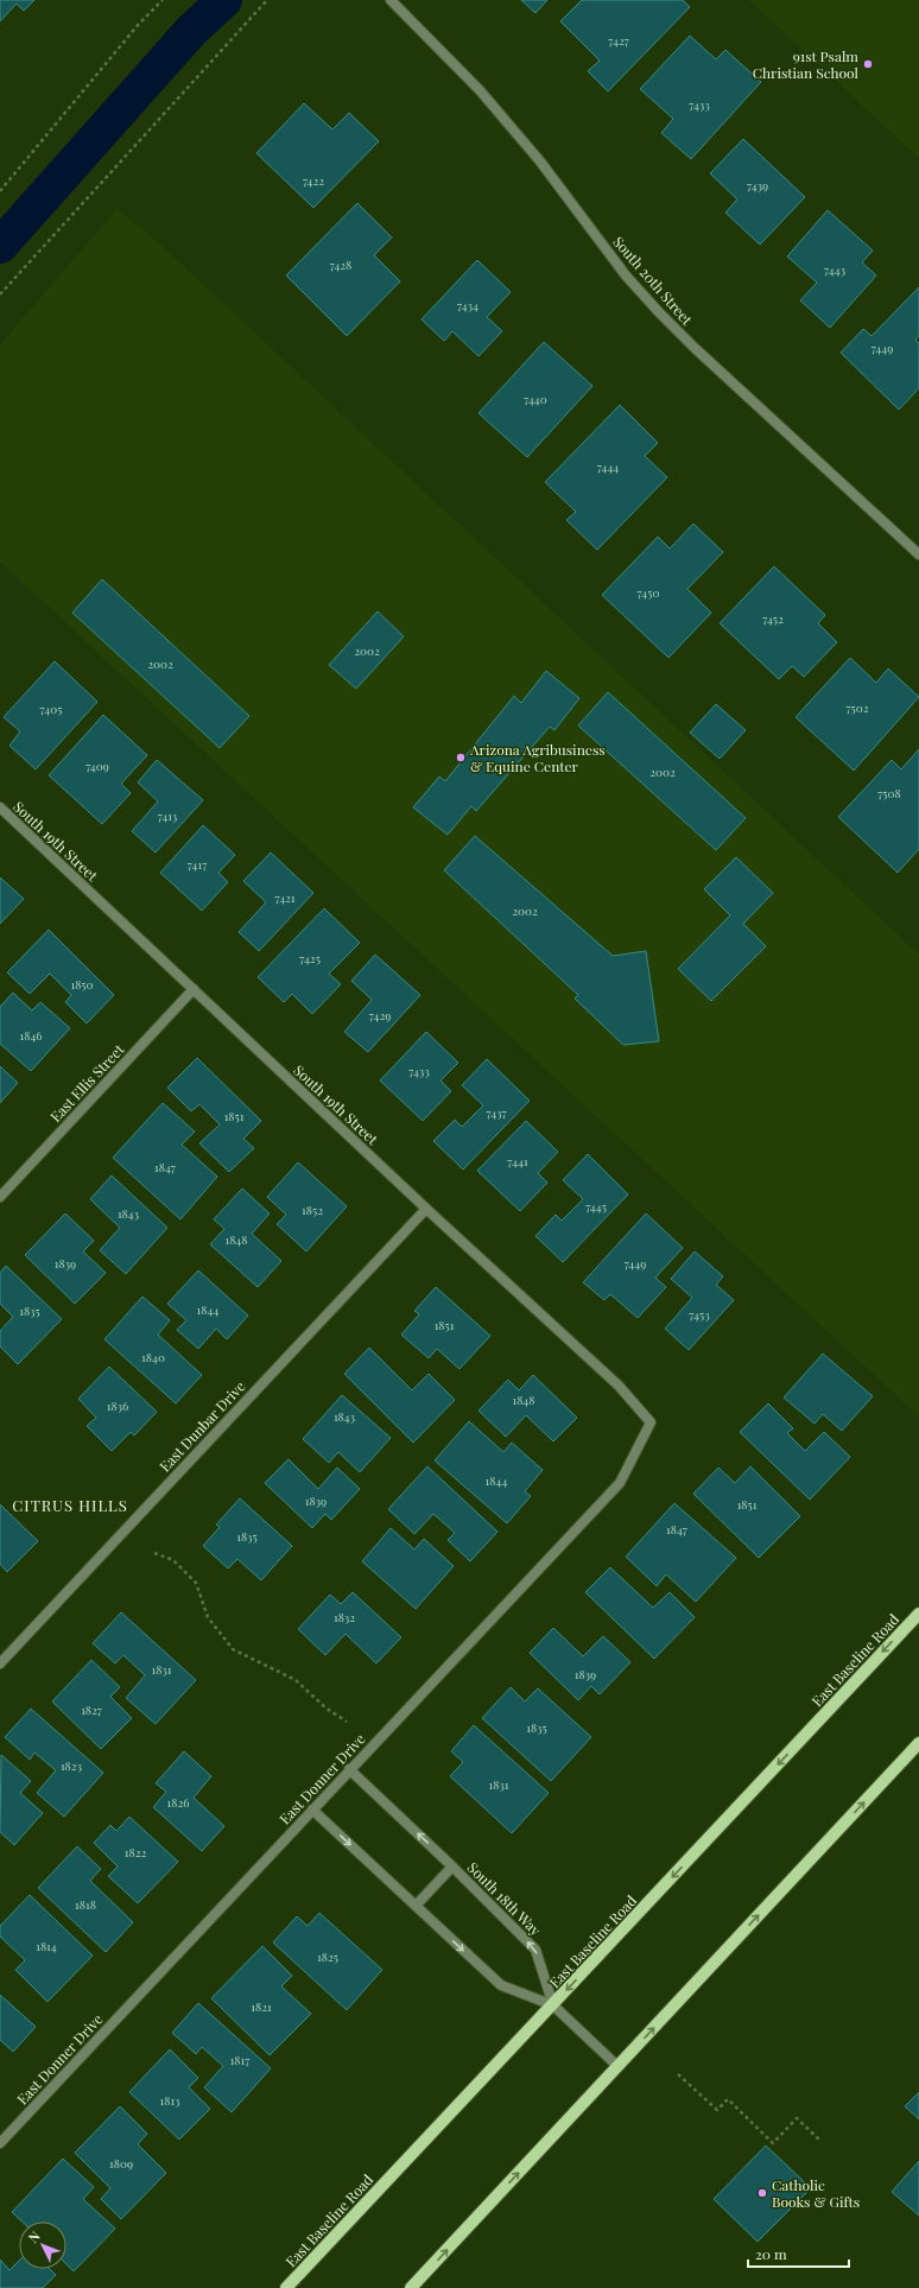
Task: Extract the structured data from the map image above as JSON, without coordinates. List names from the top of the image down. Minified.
{"streets":{"main road":["East Baseline Road"],"street":["South 20th Street","South 19th Street","East Ellis Street","East Dunbar Drive","East Donner Drive","South 18th Way"]},"crossings":[["South 19th Street","East Ellis Street"],["South 19th Street","East Dunbar Drive"],["South 19th Street","East Donner Drive"],["East Baseline Road","South 18th Way"],["East Donner Drive","South 18th Way"]],"districts":["CITRUS HILLS"],"places":["91st Psalm Christian School","Arizona Agribusiness & Equine Center","Catholic Books & Gifts"],"house_numbers":["7427","7433","7422","7439","7428","7443","7434","7449","7440","7444","7450","7452","2002","2002","7502","7405","7409","2002","7508","7413","7417","7421","2002","7425","1850","7429","1846","7433","7437","1851","7441","1847","7445","1852","1843","1848","1839","7449","1844","1835","7453","1851","1840","1848","1836","1843","1844","1839","1851","1847","1835","1832","1831","1839","1827","1835","1823","1831","1826","1822","1818","1814","1825","1821","1817","1813","1809"],"scale_bar":"20 m","north":"top left"}
